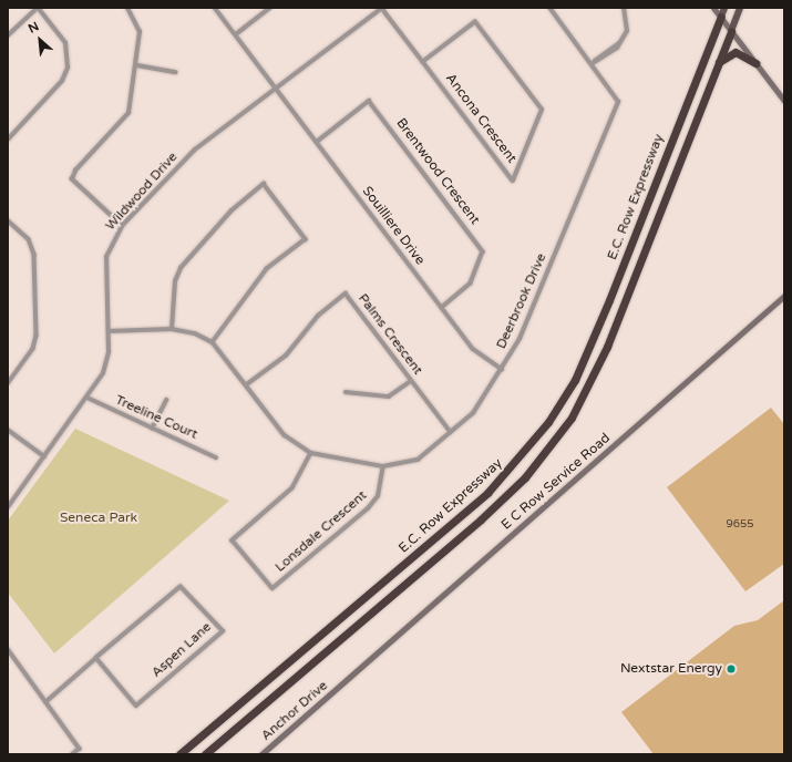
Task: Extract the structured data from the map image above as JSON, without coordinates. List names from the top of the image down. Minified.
{"streets":{"highway":["E.C. Row Expressway"],"street":["Ancona Crescent","Brentwood Crescent","Wildwood Drive","Souilliere Drive","Deerbrook Drive","Palms Crescent","Treeline Court","E C Row Service Road","Lonsdale Crescent","Aspen Lane","Anchor Drive"]},"crossings":[["Ancona Crescent","Wildwood Drive"],["Brentwood Crescent","Souilliere Drive"],["Wildwood Drive","Souilliere Drive"],["Wildwood Drive","Deerbrook Drive"],["Wildwood Drive","Treeline Court"],["Souilliere Drive","Deerbrook Drive"],["Deerbrook Drive","Palms Crescent"],["Deerbrook Drive","Lonsdale Crescent"],["E C Row Service Road","Anchor Drive"]],"parks":["Seneca Park"],"places":["Nextstar Energy"],"house_numbers":["9655"],"north":"top left"}
